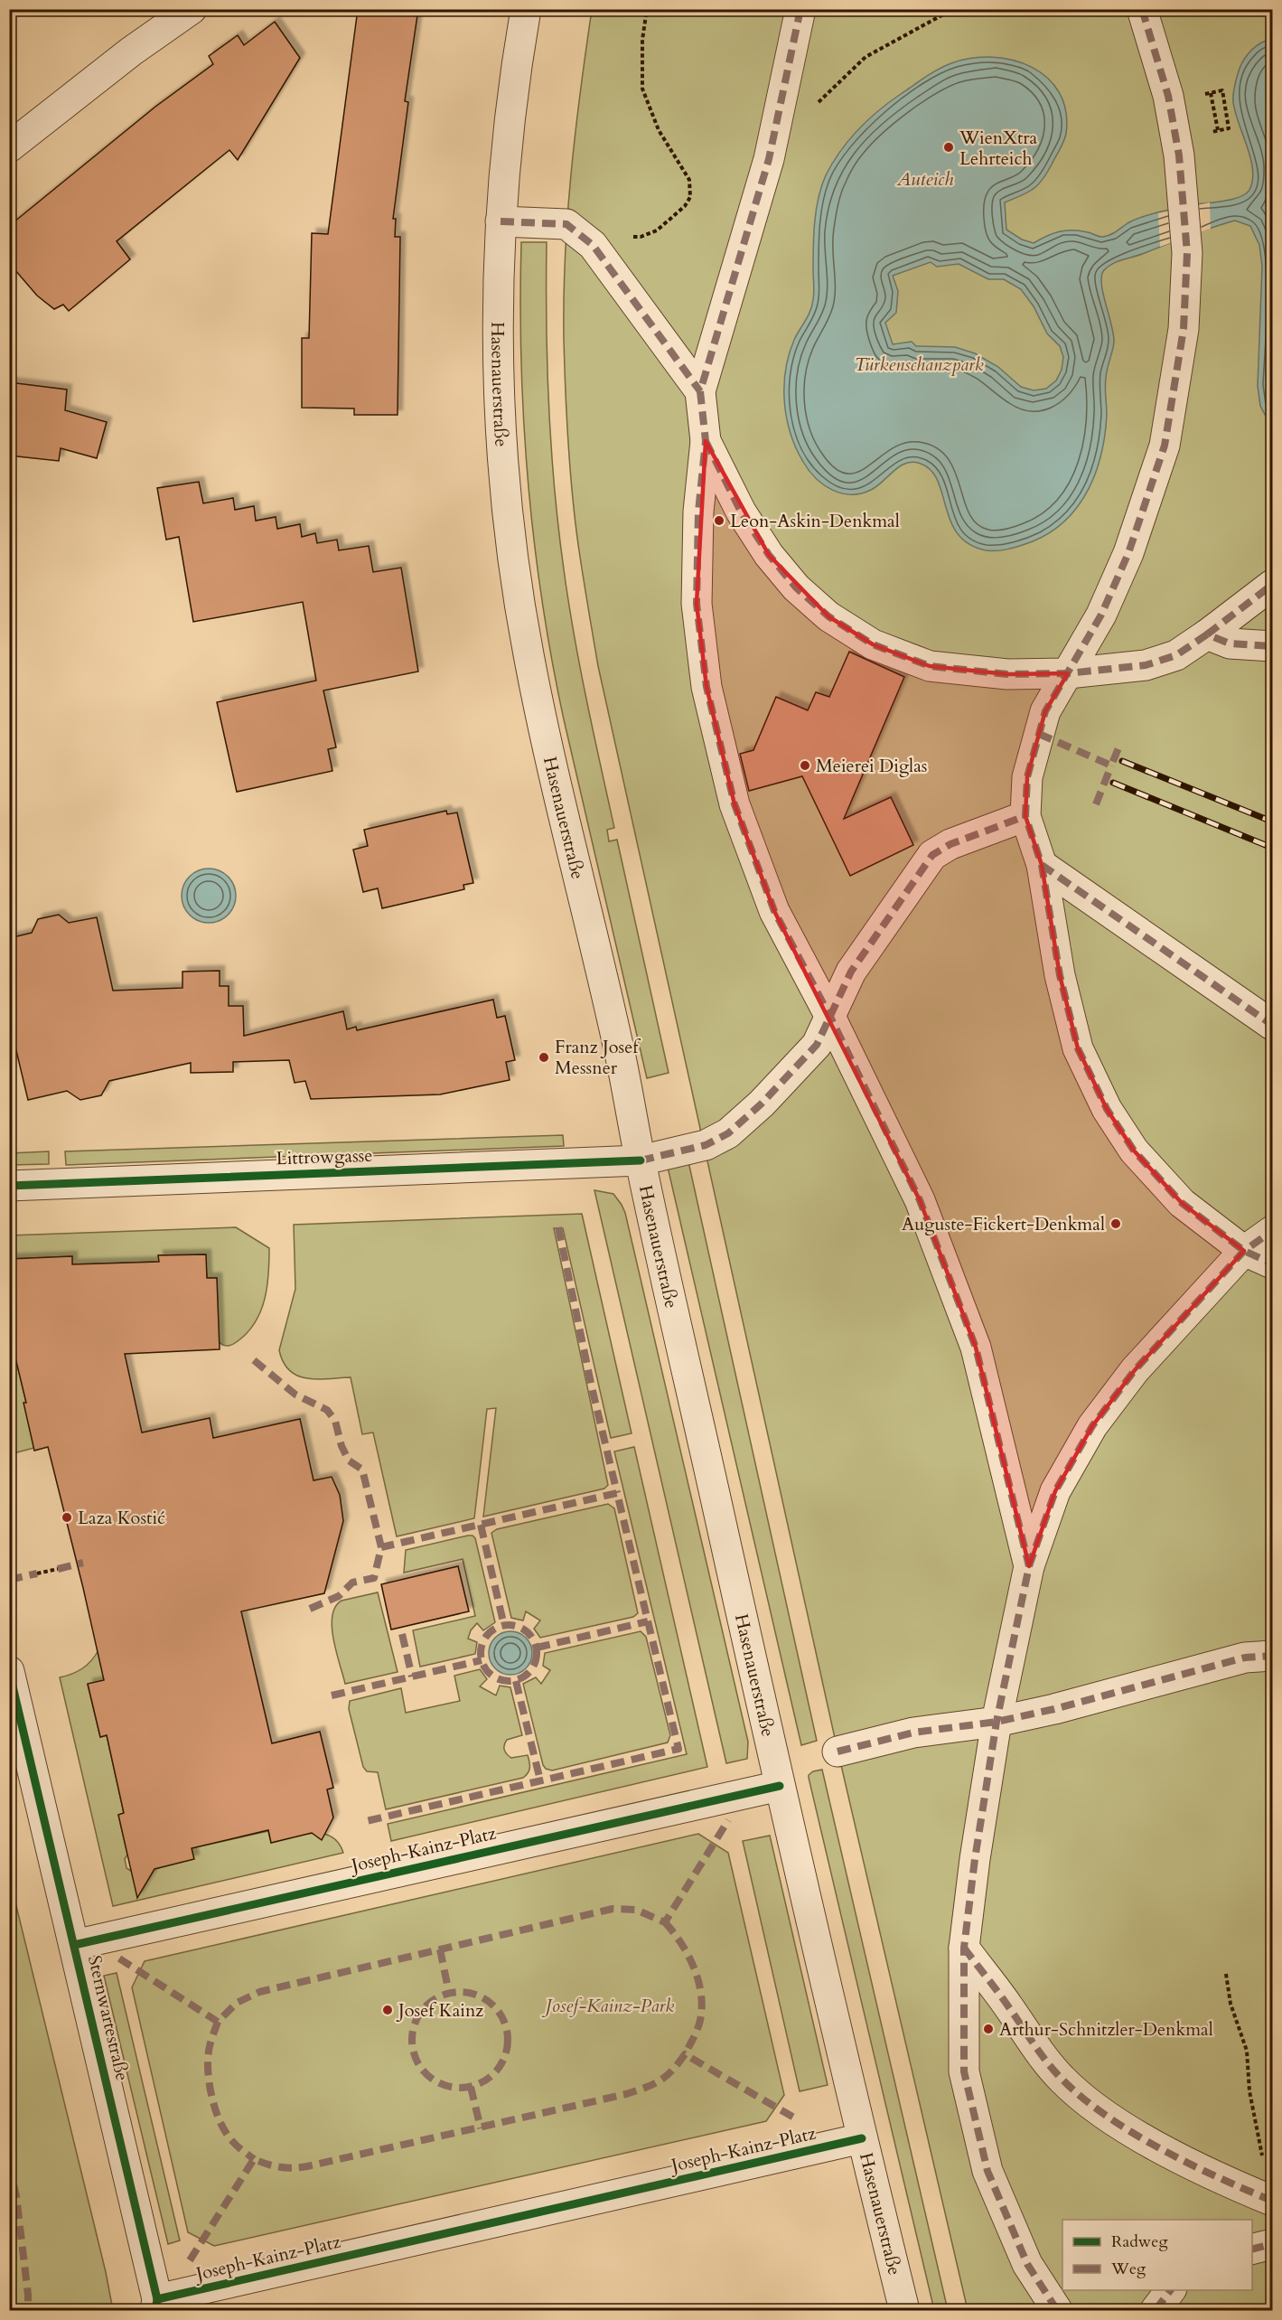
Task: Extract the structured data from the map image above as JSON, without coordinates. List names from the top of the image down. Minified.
{"streets":{"street":["Hasenauerstraße","Littrowgasse","Joseph-Kainz-Platz","Sternwartestraße"]},"crossings":[["Hasenauerstraße","Littrowgasse"],["Hasenauerstraße","Joseph-Kainz-Platz"],["Joseph-Kainz-Platz","Sternwartestraße"]],"water":["Auteich"],"parks":["Türkenschanzpark","Josef-Kainz-Park"],"places":["WienXtra Lehrteich","Leon-Askin-Denkmal","Meierei Diglas","Franz Josef Messner","Auguste-Fickert-Denkmal","Laza Kostić","Josef Kainz","Arthur-Schnitzler-Denkmal"],"legend":["Radweg","Weg"]}
